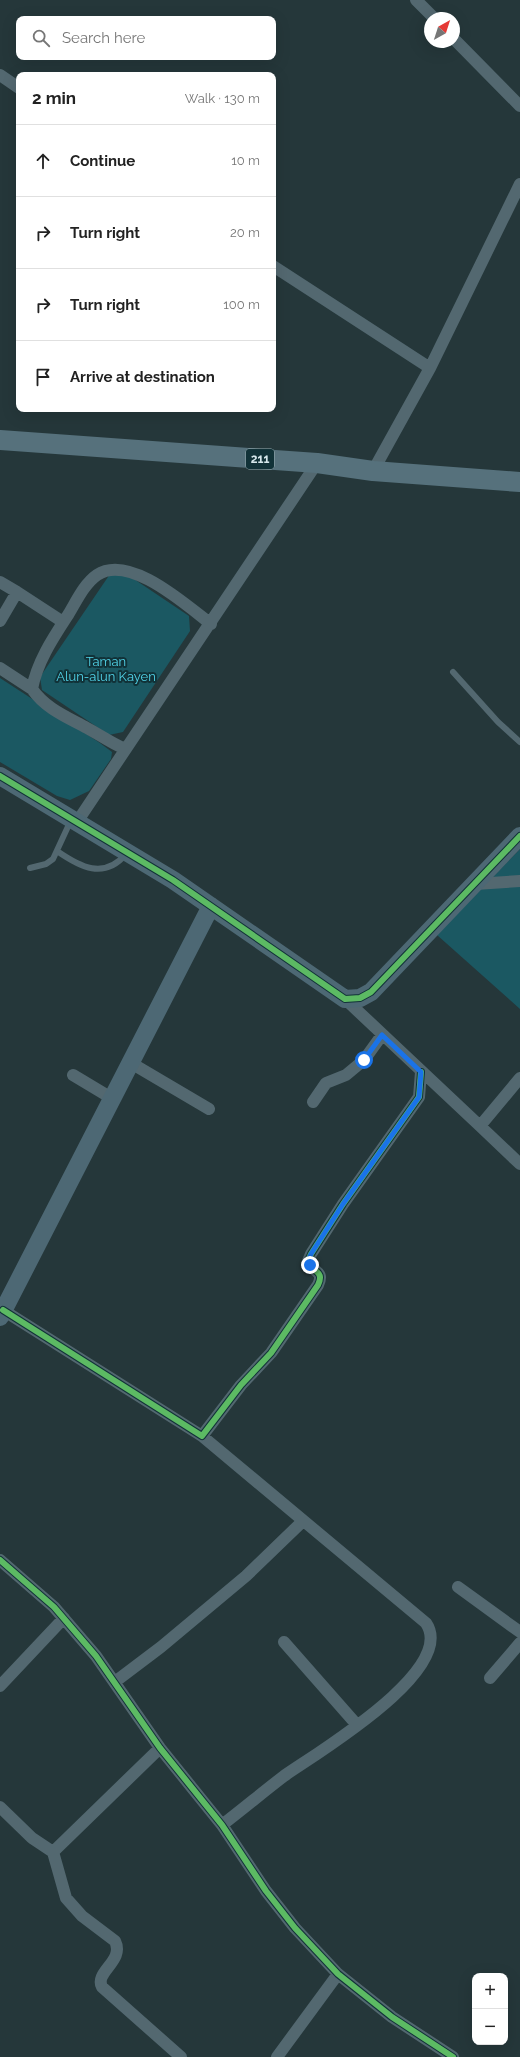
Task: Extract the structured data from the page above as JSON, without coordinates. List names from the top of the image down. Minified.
{"streets":{"main road":["211"]},"parks":["Taman Alun-alun Kayen"],"north":"top right","page":{"search":"Search here","heading":["2 min","Walk · 130 m"],"list":[["Continue","10 m"],["Turn right","20 m"],["Turn right","100 m"],"Arrive at destination"],"map_buttons":["+","−"]}}
